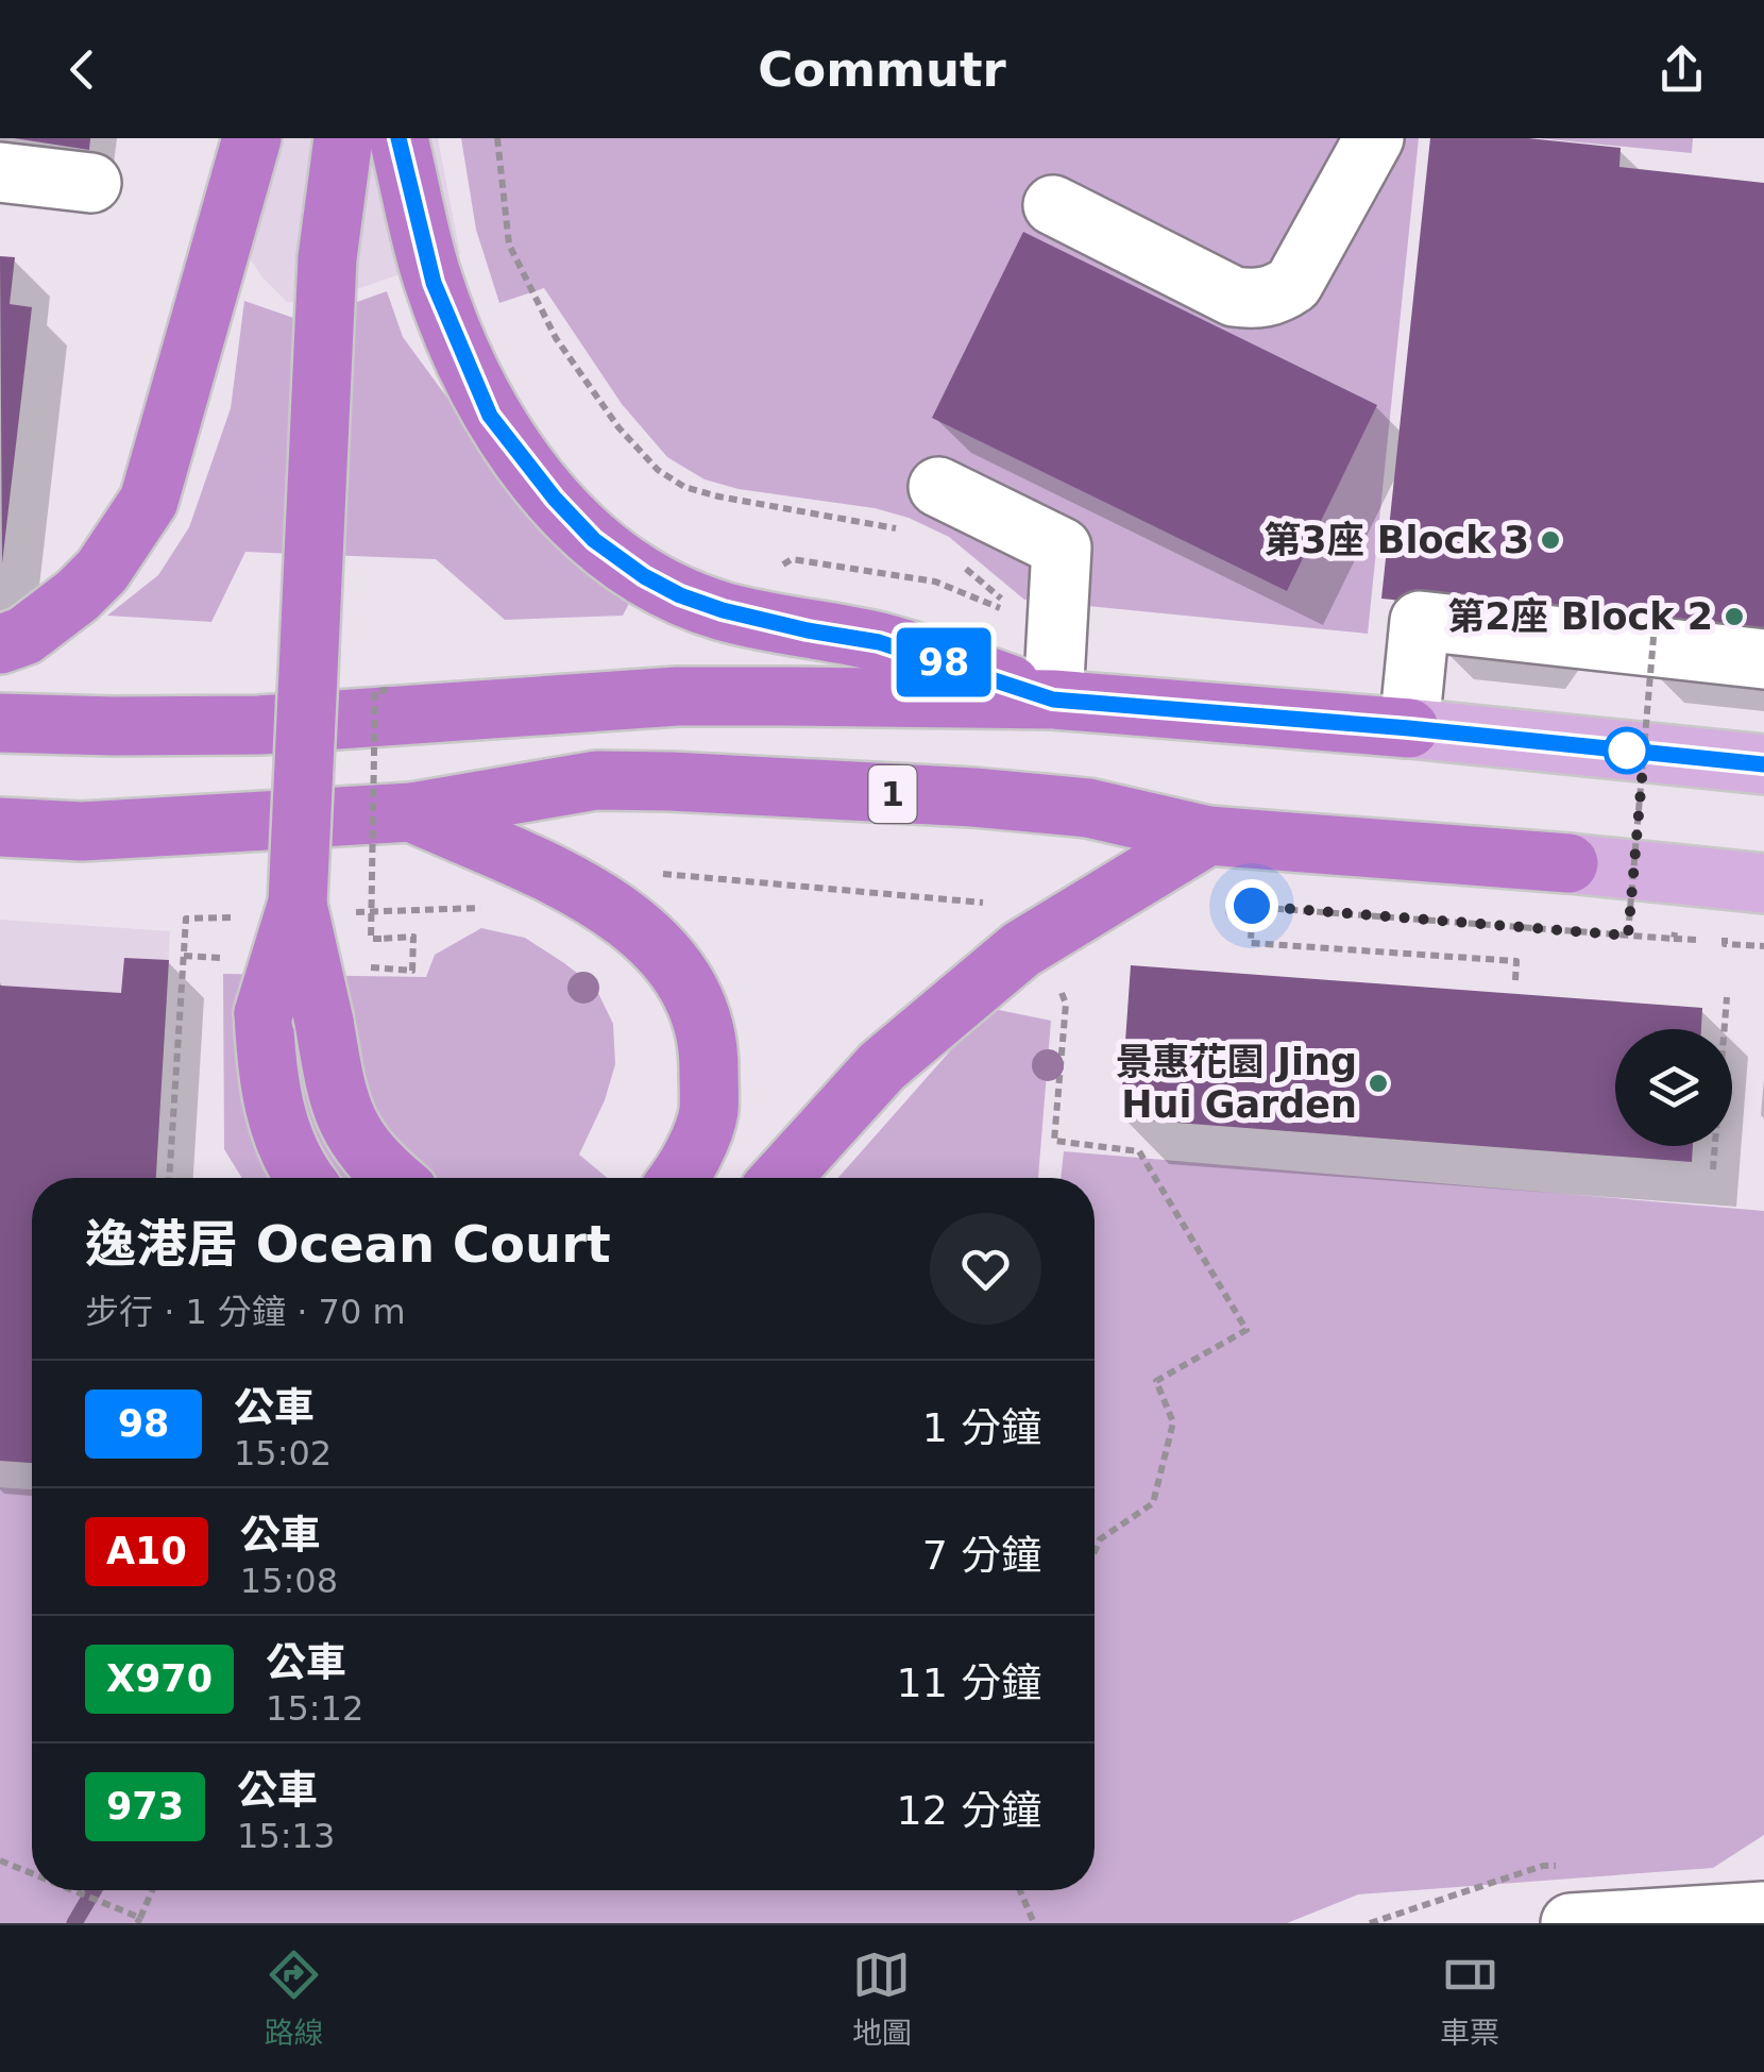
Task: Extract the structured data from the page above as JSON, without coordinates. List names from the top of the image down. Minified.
{"streets":{"highway":["1"]},"places":["第3座 Block 3","第2座 Block 2","景惠花園 Jing Hui Garden"],"lines":["bus line 98"],"page":{"header":"Commutr","on_map":"98","heading":["逸港居 Ocean Court","步行 · 1 分鐘 · 70 m"],"list":[{"mark":"98","name":"公車","note":"15:02","value":"1 分鐘"},{"mark":"A10","name":"公車","note":"15:08","value":"7 分鐘"},{"mark":"X970","name":"公車","note":"15:12","value":"11 分鐘"},{"mark":"973","name":"公車","note":"15:13","value":"12 分鐘"}],"tabs":["路線","地圖","車票"]}}
